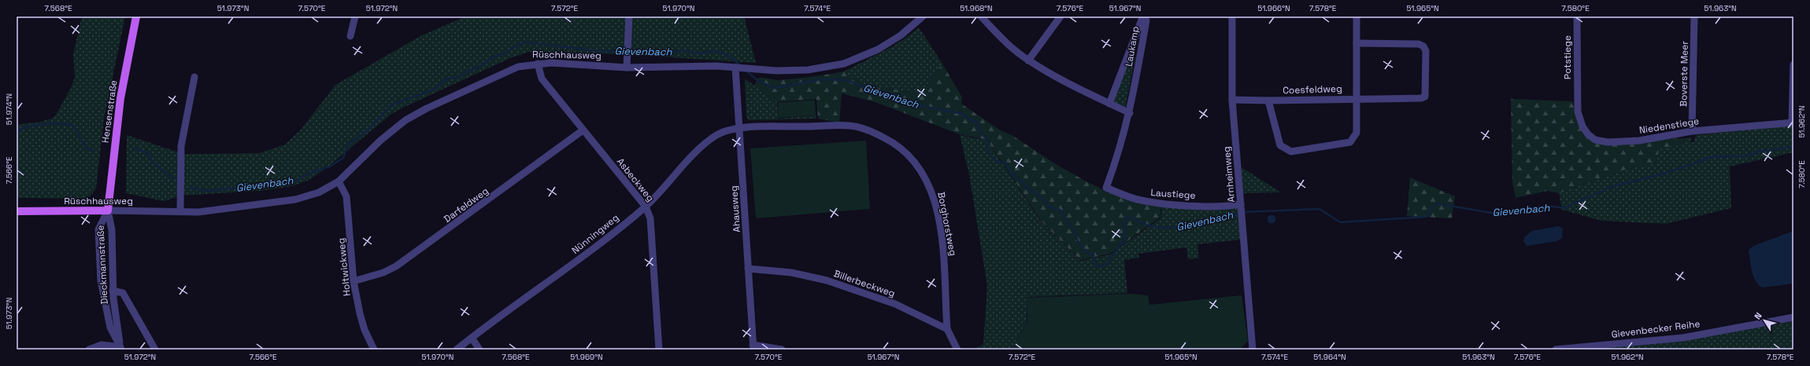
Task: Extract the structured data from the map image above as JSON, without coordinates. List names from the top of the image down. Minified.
{"streets":{"main road":["Rüschhausweg","Hensenstraße"],"street":["Laukamp","Potstiege","Boverste Meer","Coesfeldweg","Niedenstiege","Arnheimweg","Asbeckweg","Laustiege","Darfeldweg","Ahausweg","Borghorstweg","Nünningweg","Dieckmannstraße","Holtwickweg","Billerbeckweg","Gievenbecker Reihe"]},"crossings":[["Laukamp","Laustiege"],["Rüschhausweg","Hensenstraße"],["Rüschhausweg","Asbeckweg"],["Rüschhausweg","Ahausweg"],["Rüschhausweg","Dieckmannstraße"],["Rüschhausweg","Holtwickweg"],["Potstiege","Niedenstiege"],["Boverste Meer","Niedenstiege"],["Coesfeldweg","Arnheimweg"],["Hensenstraße","Dieckmannstraße"],["Arnheimweg","Laustiege"],["Asbeckweg","Darfeldweg"],["Asbeckweg","Nünningweg"],["Darfeldweg","Holtwickweg"],["Ahausweg","Borghorstweg"],["Ahausweg","Nünningweg"],["Ahausweg","Billerbeckweg"],["Borghorstweg","Nünningweg"],["Borghorstweg","Billerbeckweg"]],"water":["Gievenbach"],"north":"top left","coordinates":["7.568°E","51.973°N","7.570°E","51.972°N","7.572°E","51.970°N","7.574°E","51.968°N","7.576°E","51.967°N","51.966°N","7.578°E","51.965°N","7.580°E","51.963°N","51.974°N","51.962°N","7.566°E","51.969°N","51.964°N"]}
